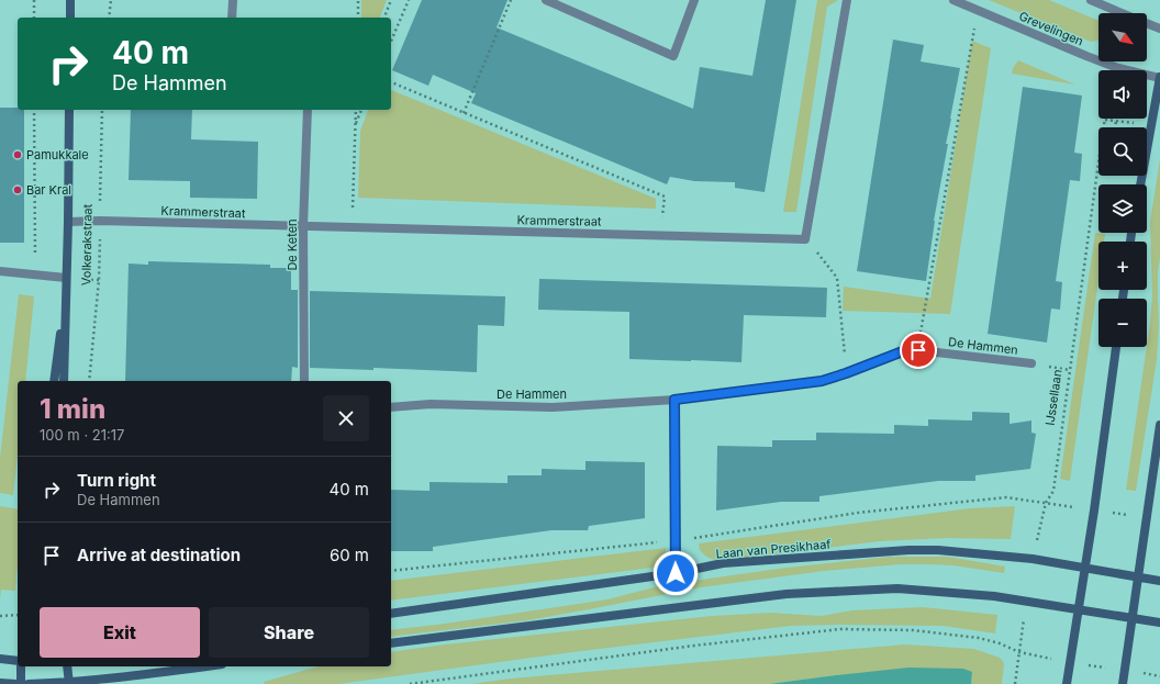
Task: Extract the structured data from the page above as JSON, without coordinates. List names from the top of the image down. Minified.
{"streets":{"street":["Grevelingen","Krammerstraat","Volkerakstraat","De Keten","De Hammen","Laan van Presikhaaf"],"path":["IJssellaan"]},"crossings":[["Krammerstraat","Volkerakstraat"],["Krammerstraat","De Keten"],["IJssellaan","Laan van Presikhaaf"]],"places":["Pamukkale","Bar Kral"],"north":"bottom right","page":{"map_buttons":["+","−"],"turn":["40 m","De Hammen"],"heading":["1 min","100 m · 21:17"],"list":[{"name":"Turn right","note":"De Hammen","value":"40 m"},{"name":"Arrive at destination","value":"60 m"}],"buttons":["Exit","Share"]}}
